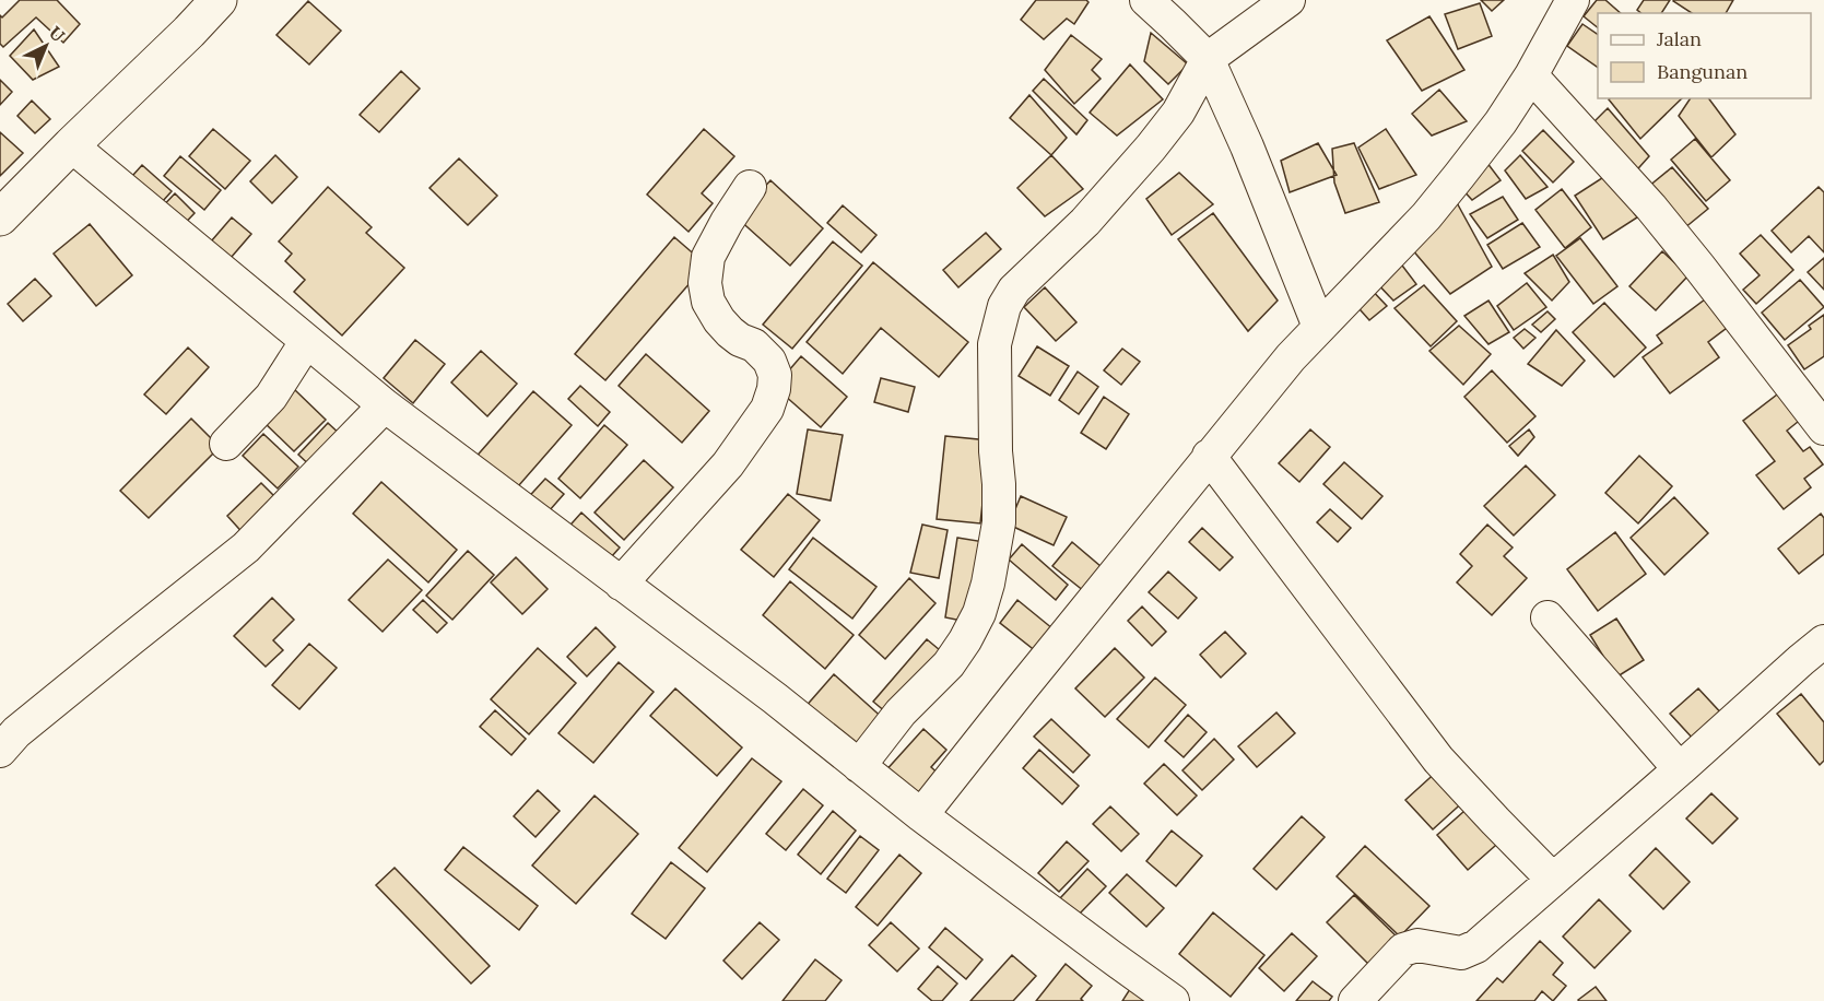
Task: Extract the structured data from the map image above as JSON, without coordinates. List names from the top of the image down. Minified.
{"legend":["Jalan","Bangunan"],"north":"top right"}
